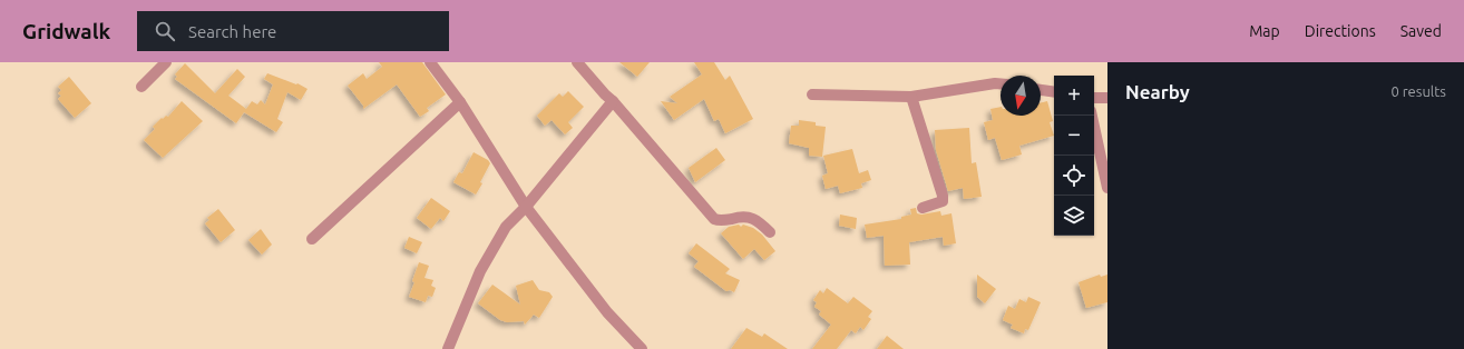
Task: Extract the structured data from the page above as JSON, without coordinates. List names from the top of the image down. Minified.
{"north":"bottom","page":{"header":"Gridwalk","search":"Search here","nav":["Map","Directions","Saved"],"heading":["Nearby","0 results"],"map_buttons":["+","−"]}}
